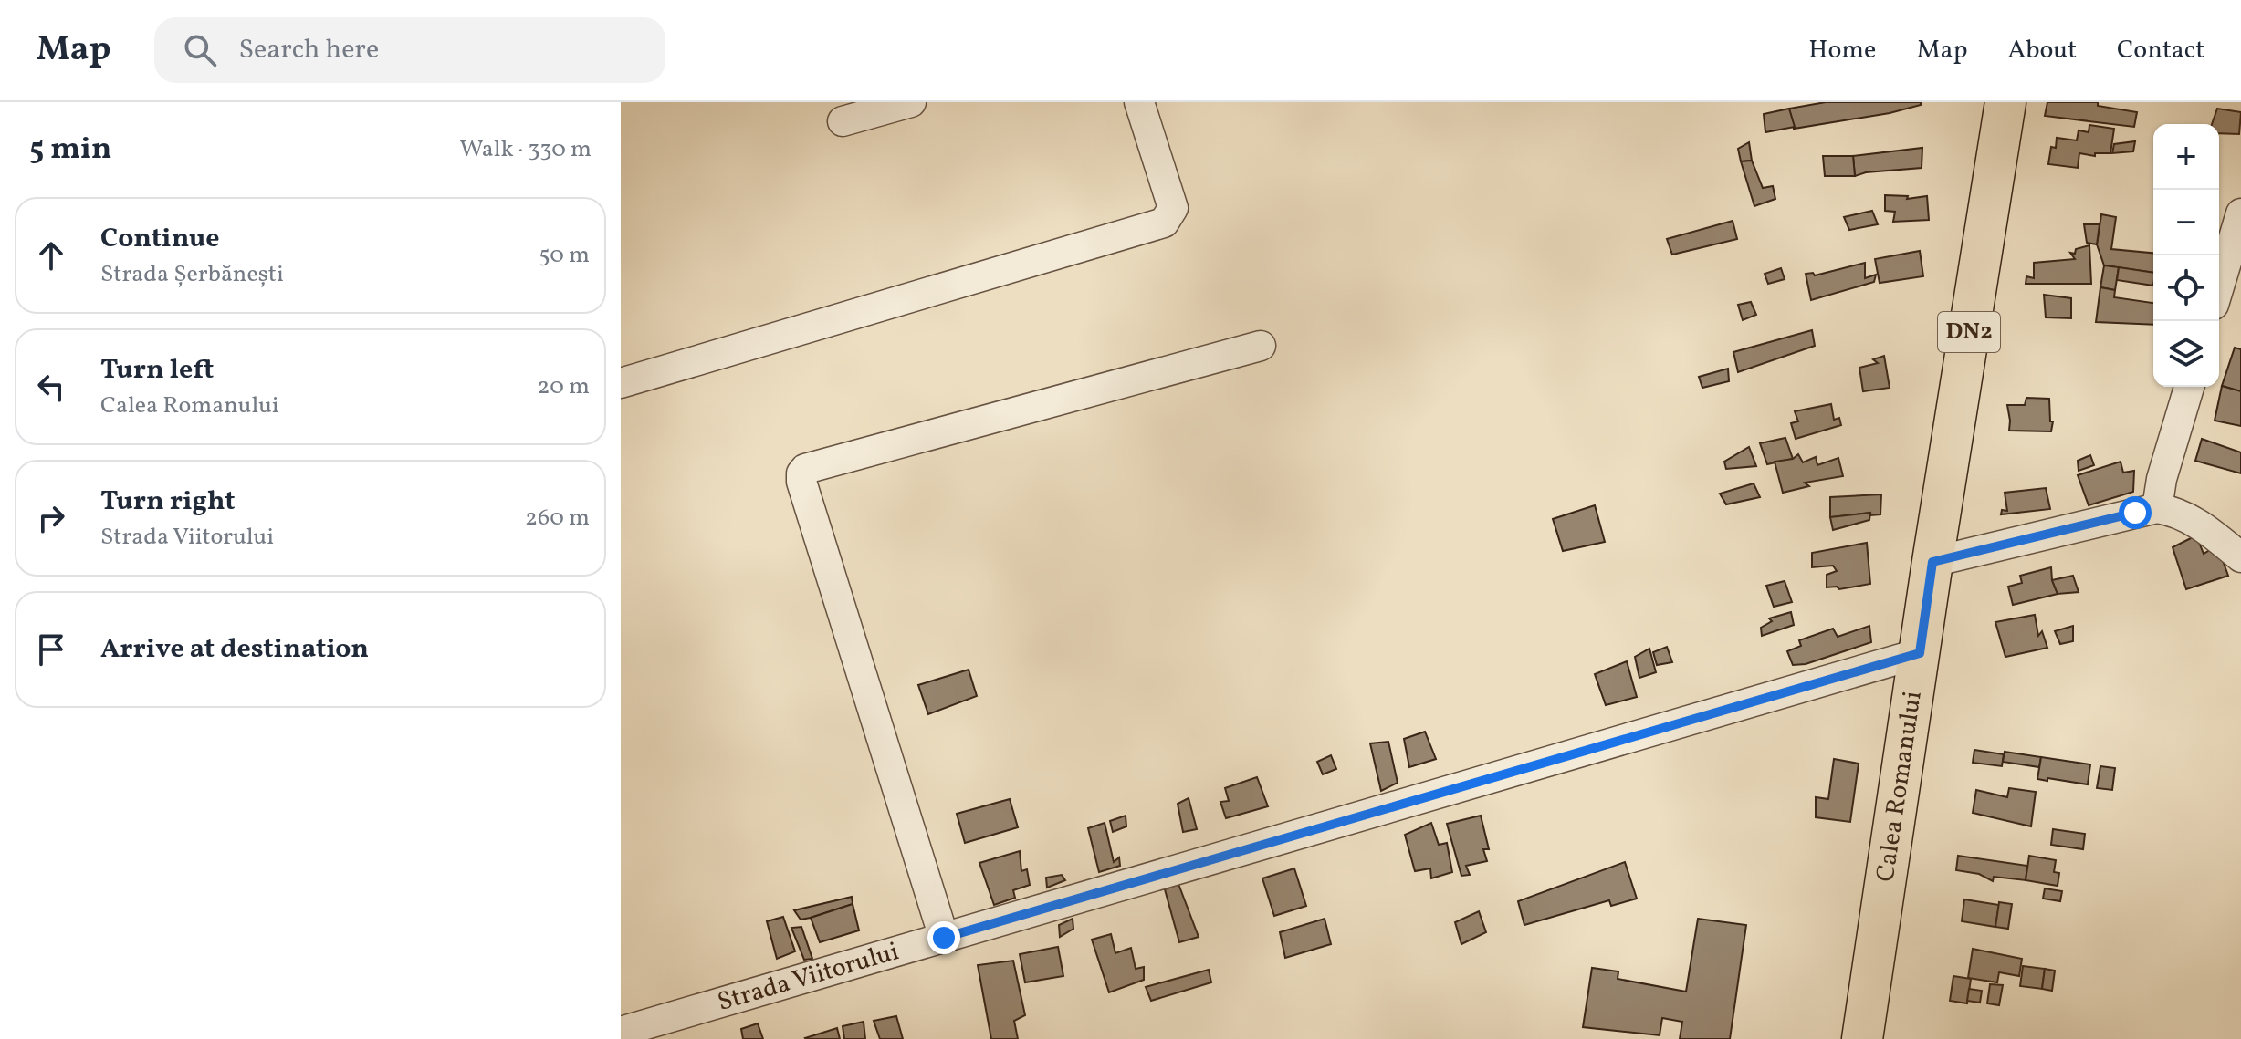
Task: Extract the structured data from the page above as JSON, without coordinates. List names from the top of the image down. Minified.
{"streets":{"main road":["DN2","Calea Romanului"],"street":["Strada Viitorului"]},"crossings":[["Calea Romanului","Strada Viitorului"]],"page":{"header":"Map","search":"Search here","nav":["Home","Map","About","Contact"],"heading":["5 min","Walk · 330 m"],"map_buttons":["+","−"],"list":[["Continue","Strada Șerbănești","50 m"],["Turn left","Calea Romanului","20 m"],["Turn right","Strada Viitorului","260 m"],"Arrive at destination"]}}
